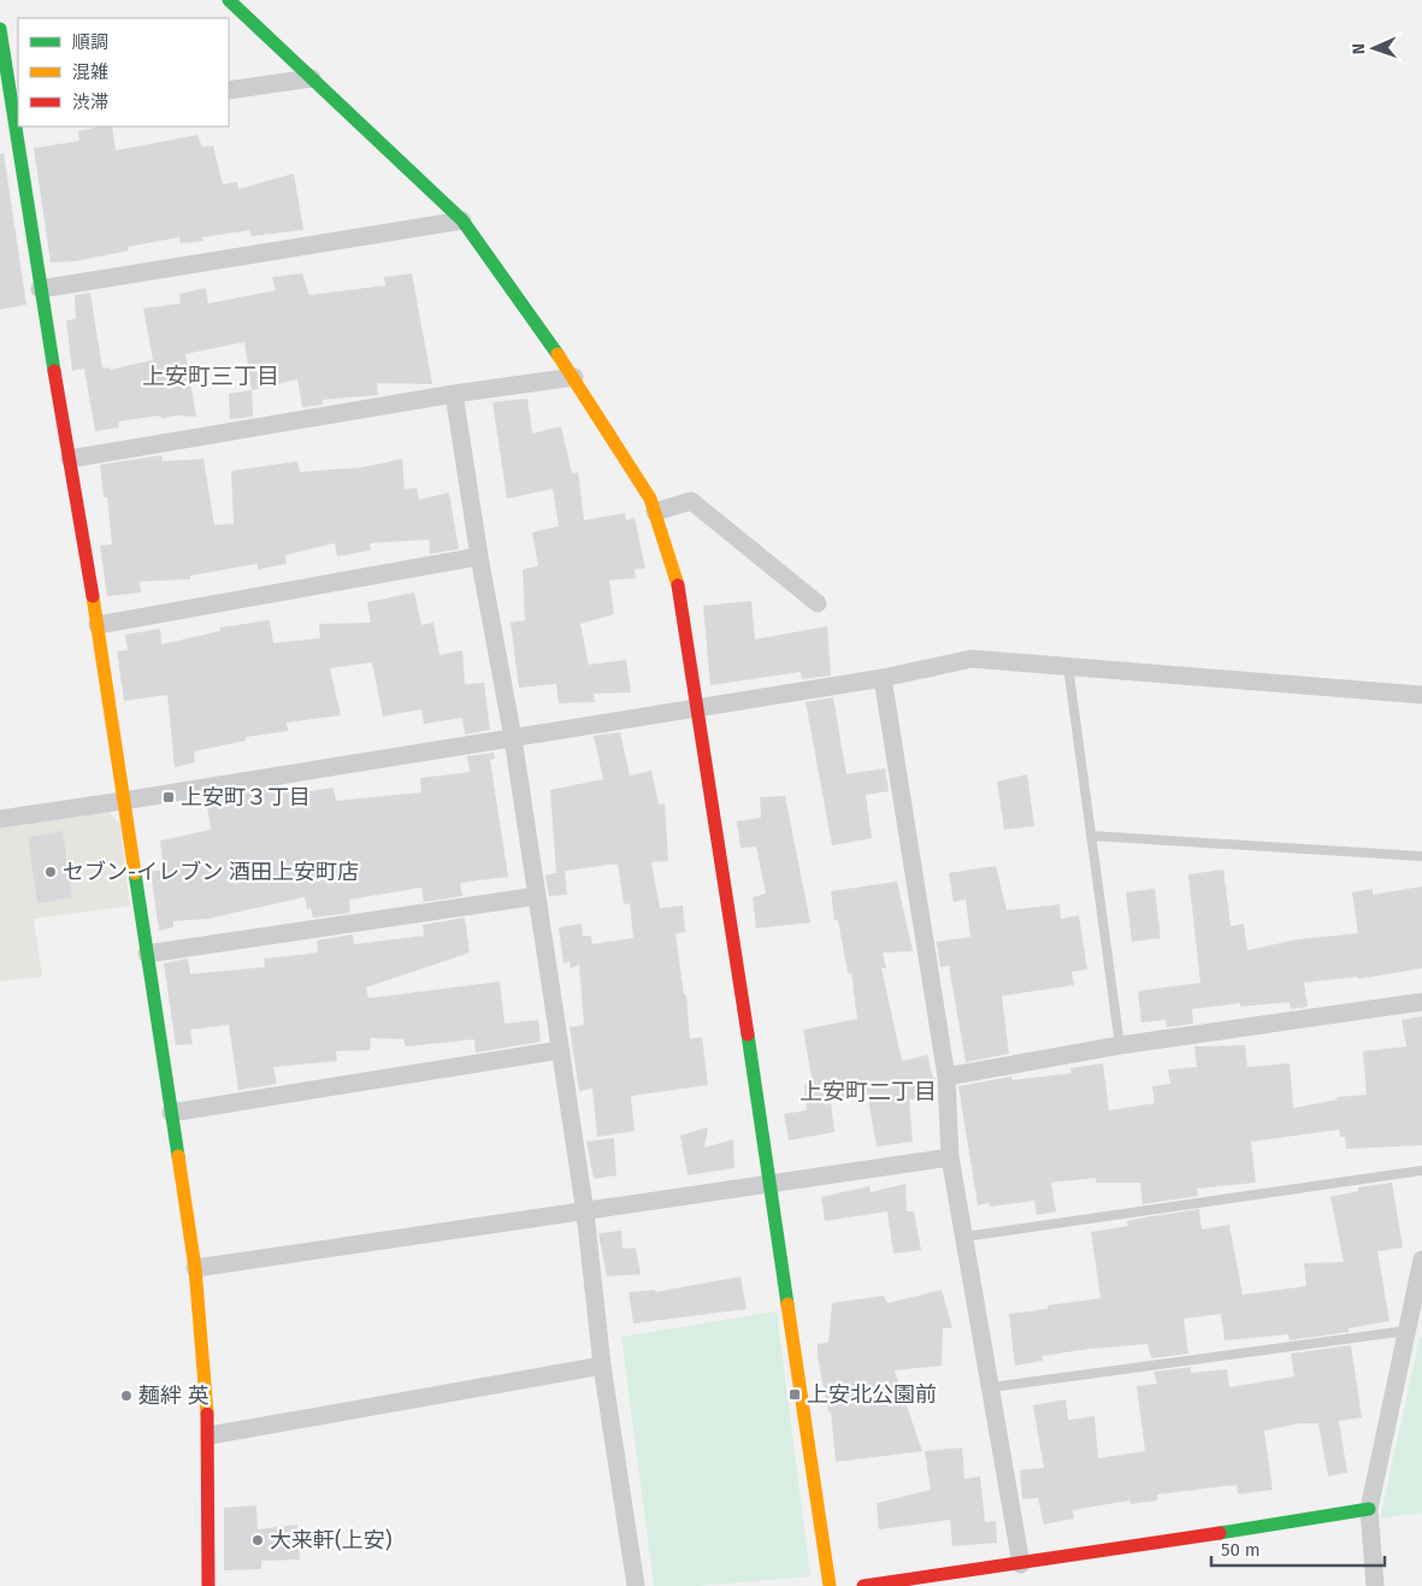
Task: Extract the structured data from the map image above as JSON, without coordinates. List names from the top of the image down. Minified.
{"districts":["上安町三丁目","上安町二丁目"],"places":{"transit":["上安町３丁目","上安北公園前"],"other":["セブン-イレブン 酒田上安町店","麺絆 英","大来軒(上安)"]},"legend":["順調","混雑","渋滞"],"scale_bar":"50 m","north":"left"}
